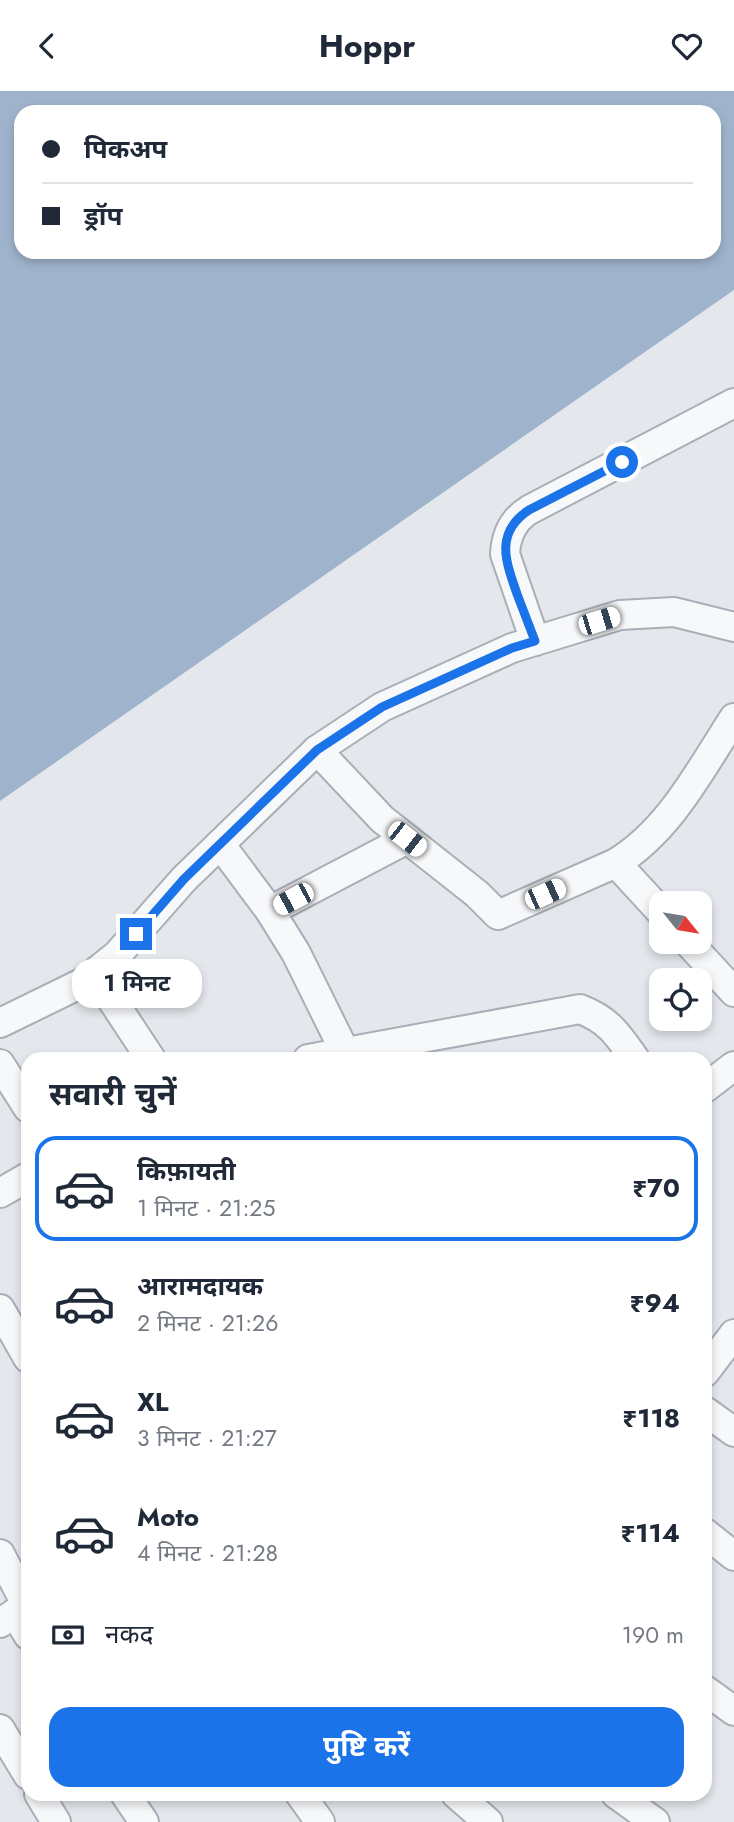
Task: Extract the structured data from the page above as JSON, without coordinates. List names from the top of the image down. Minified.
{"north":"bottom right","page":{"header":"Hoppr","banner":["पिकअप","ड्रॉप"],"bubble":"1 मिनट","heading":"सवारी चुनें","list":[{"name":"किफ़ायती","note":"1 मिनट · 21:25","value":"₹70"},{"name":"आरामदायक","note":"2 मिनट · 21:26","value":"₹94"},{"name":"XL","note":"3 मिनट · 21:27","value":"₹118"},{"name":"Moto","note":"4 मिनट · 21:28","value":"₹114"}],"pay":["नकद","190 m"],"buttons":"पुष्टि करें"}}
